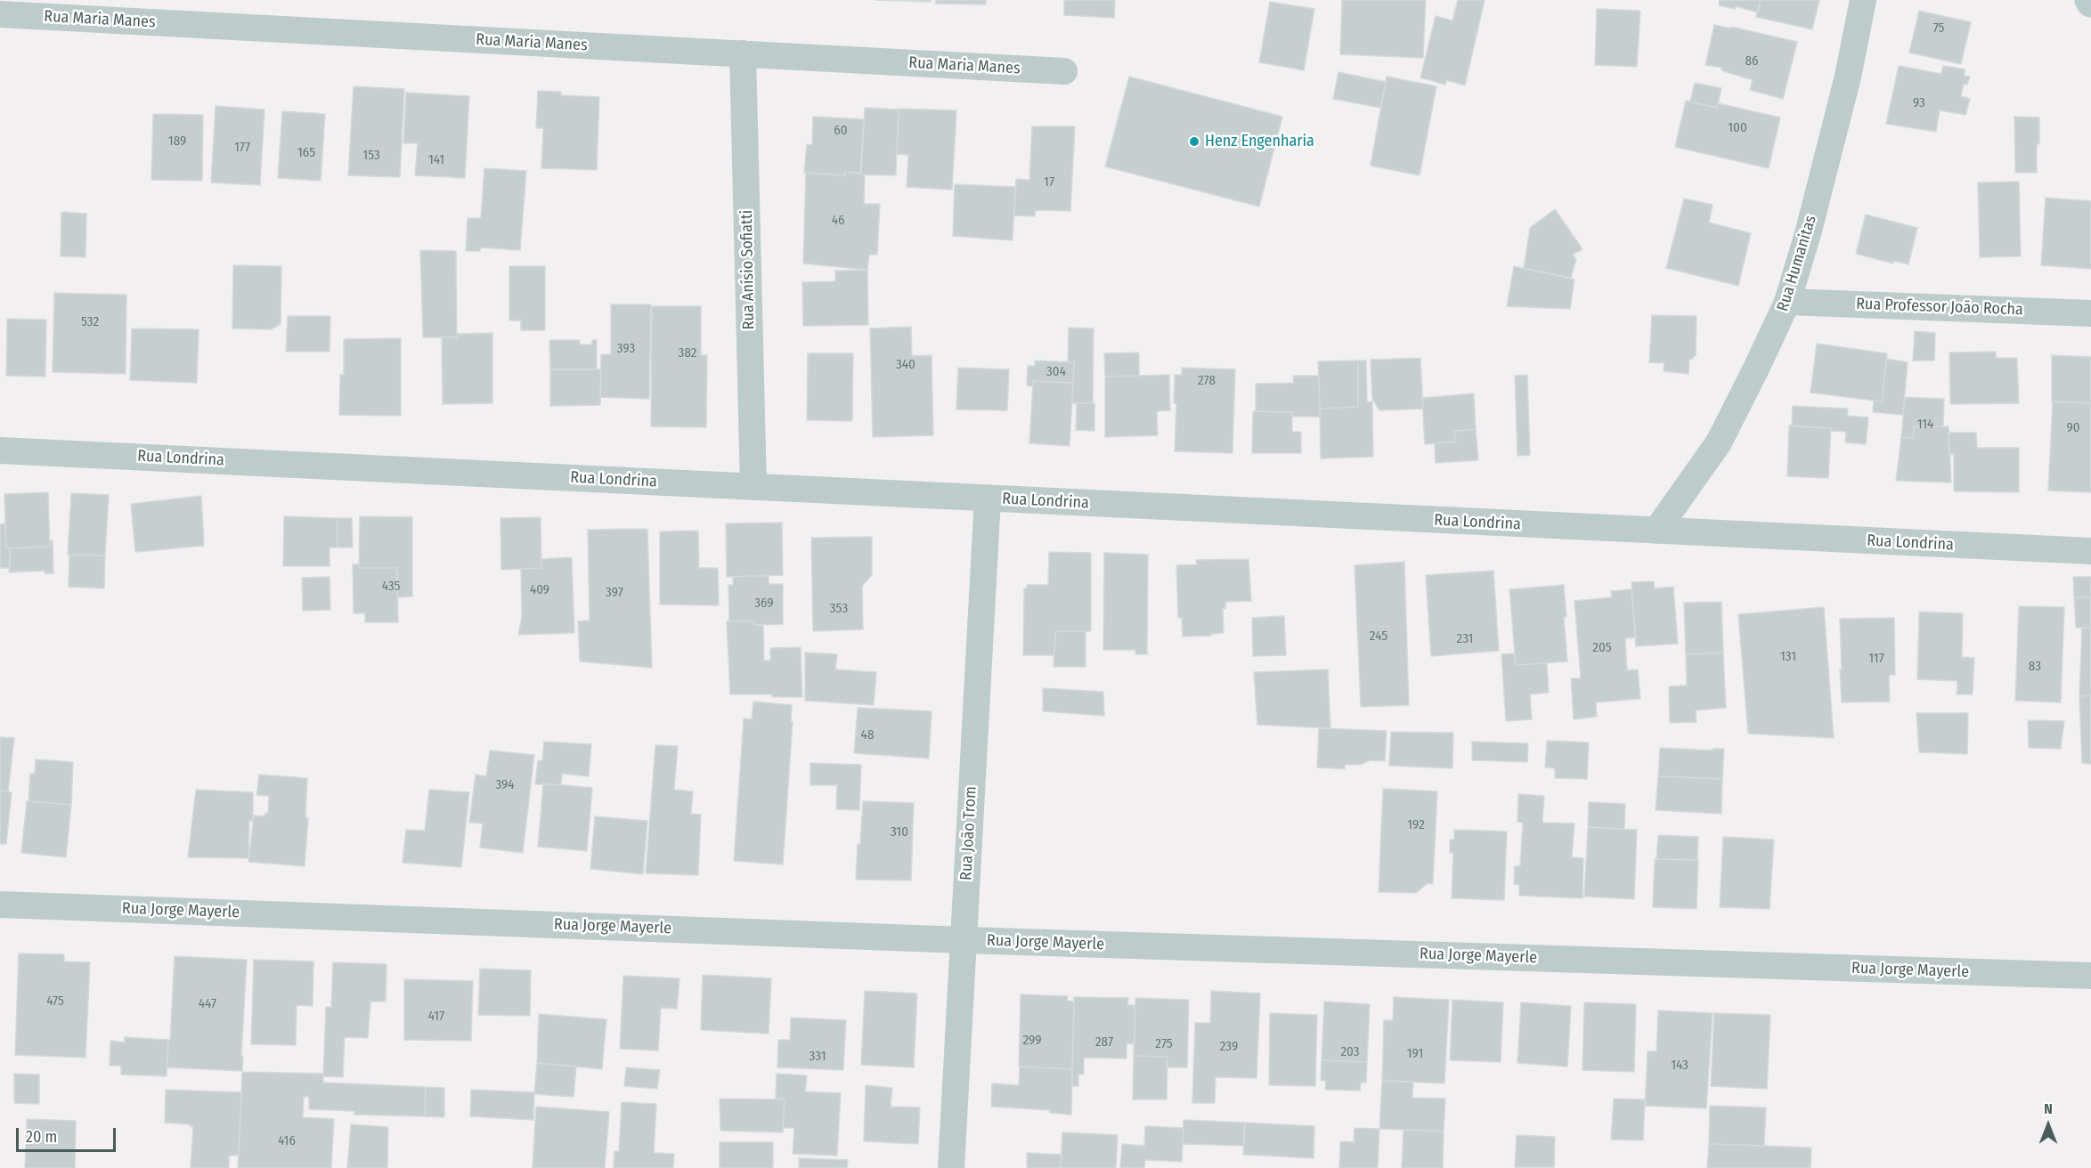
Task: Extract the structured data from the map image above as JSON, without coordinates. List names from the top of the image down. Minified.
{"streets":{"street":["Rua Maria Manes","Rua Humanitas","Rua Anísio Sofiatti","Rua Professor João Rocha","Rua Londrina","Rua João Trom","Rua Jorge Mayerle"]},"crossings":[["Rua Maria Manes","Rua Anísio Sofiatti"],["Rua Humanitas","Rua Professor João Rocha"],["Rua Humanitas","Rua Londrina"],["Rua Anísio Sofiatti","Rua Londrina"],["Rua Londrina","Rua João Trom"],["Rua João Trom","Rua Jorge Mayerle"]],"places":["Henz Engenharia"],"house_numbers":["75","86","93","100","60","189","177","165","153","141","17","46","532","393","382","340","304","278","114","90","435","409","397","369","353","245","231","205","131","117","83","48","394","192","310","475","447","417","299","287","275","239","203","191","331","143","416"],"scale_bar":"20 m","north":"top"}
